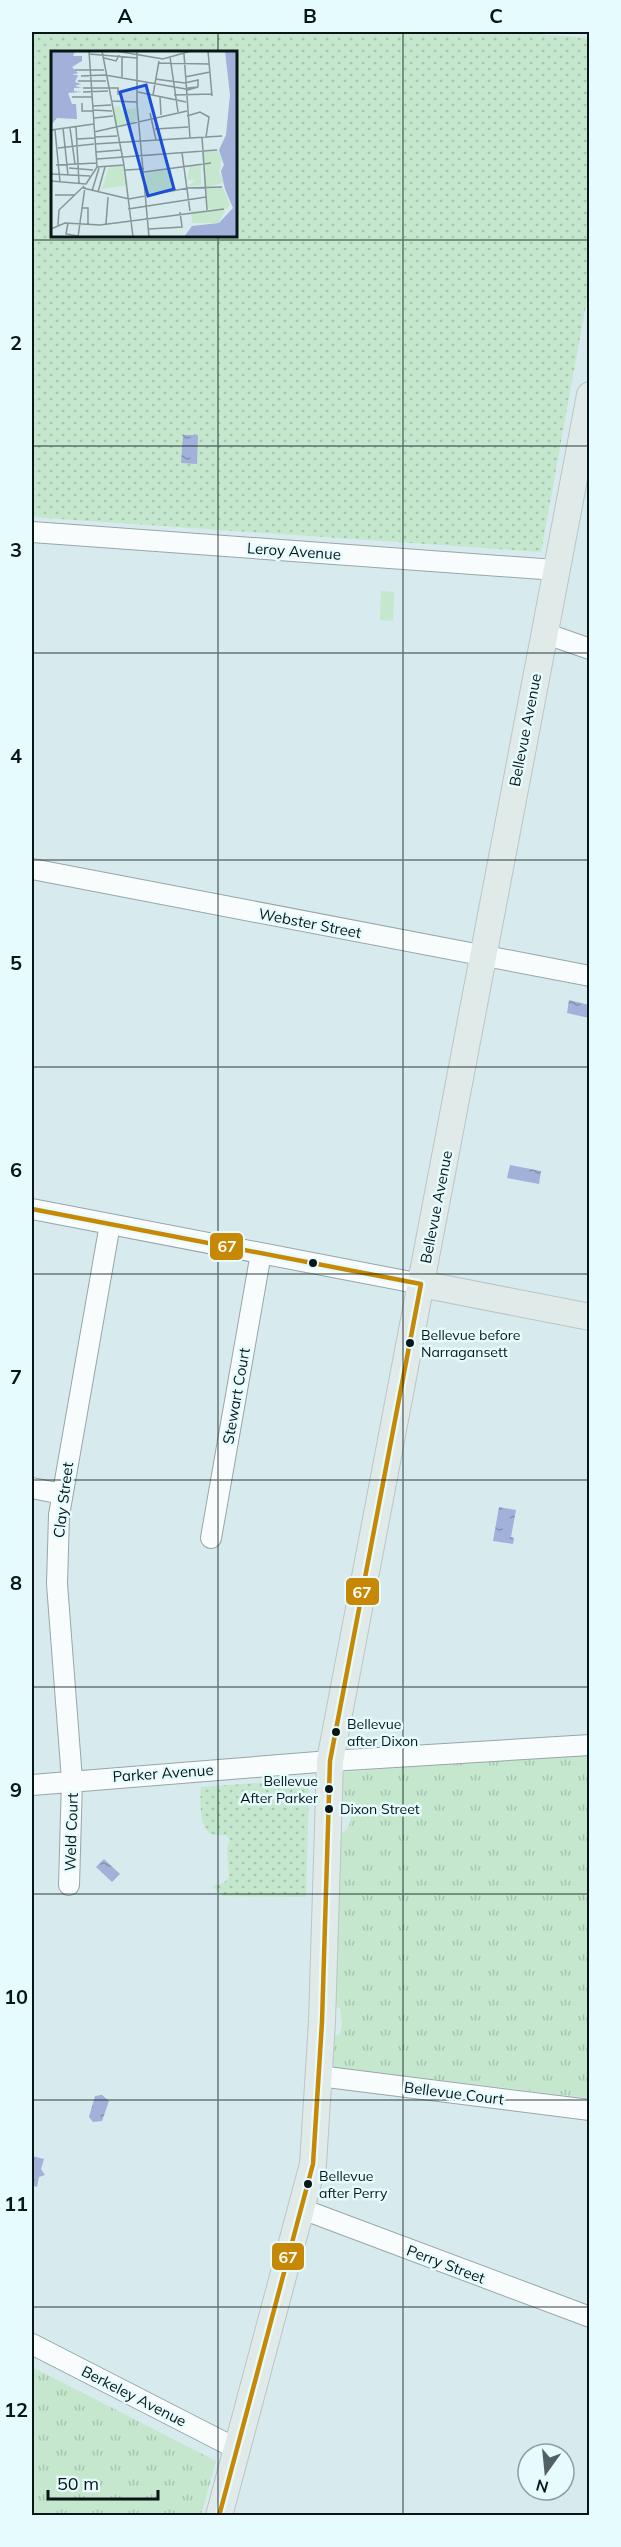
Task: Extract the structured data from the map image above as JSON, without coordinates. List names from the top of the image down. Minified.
{"streets":{"main road":["Bellevue Avenue"],"street":["Leroy Avenue","Webster Street","Stewart Court","Clay Street","Parker Avenue","Weld Court","Bellevue Court","Perry Street","Berkeley Avenue"]},"crossings":[["Leroy Avenue","Bellevue Avenue"],["Bellevue Avenue","Webster Street"],["Bellevue Avenue","Parker Avenue"],["Bellevue Avenue","Bellevue Court"],["Bellevue Avenue","Perry Street"],["Bellevue Avenue","Berkeley Avenue"],["Clay Street","Parker Avenue"],["Clay Street","Weld Court"],["Parker Avenue","Weld Court"]],"places":["Bellevue before Narragansett","Bellevue after Dixon","Bellevue After Parker","Dixon Street","Bellevue after Perry"],"lines":["transit line 67"],"scale_bar":"50 m","north":"bottom","grid":{"columns":["A","B","C"],"rows":["1","2","3","4","5","6","7","8","9","10","11","12"]}}
